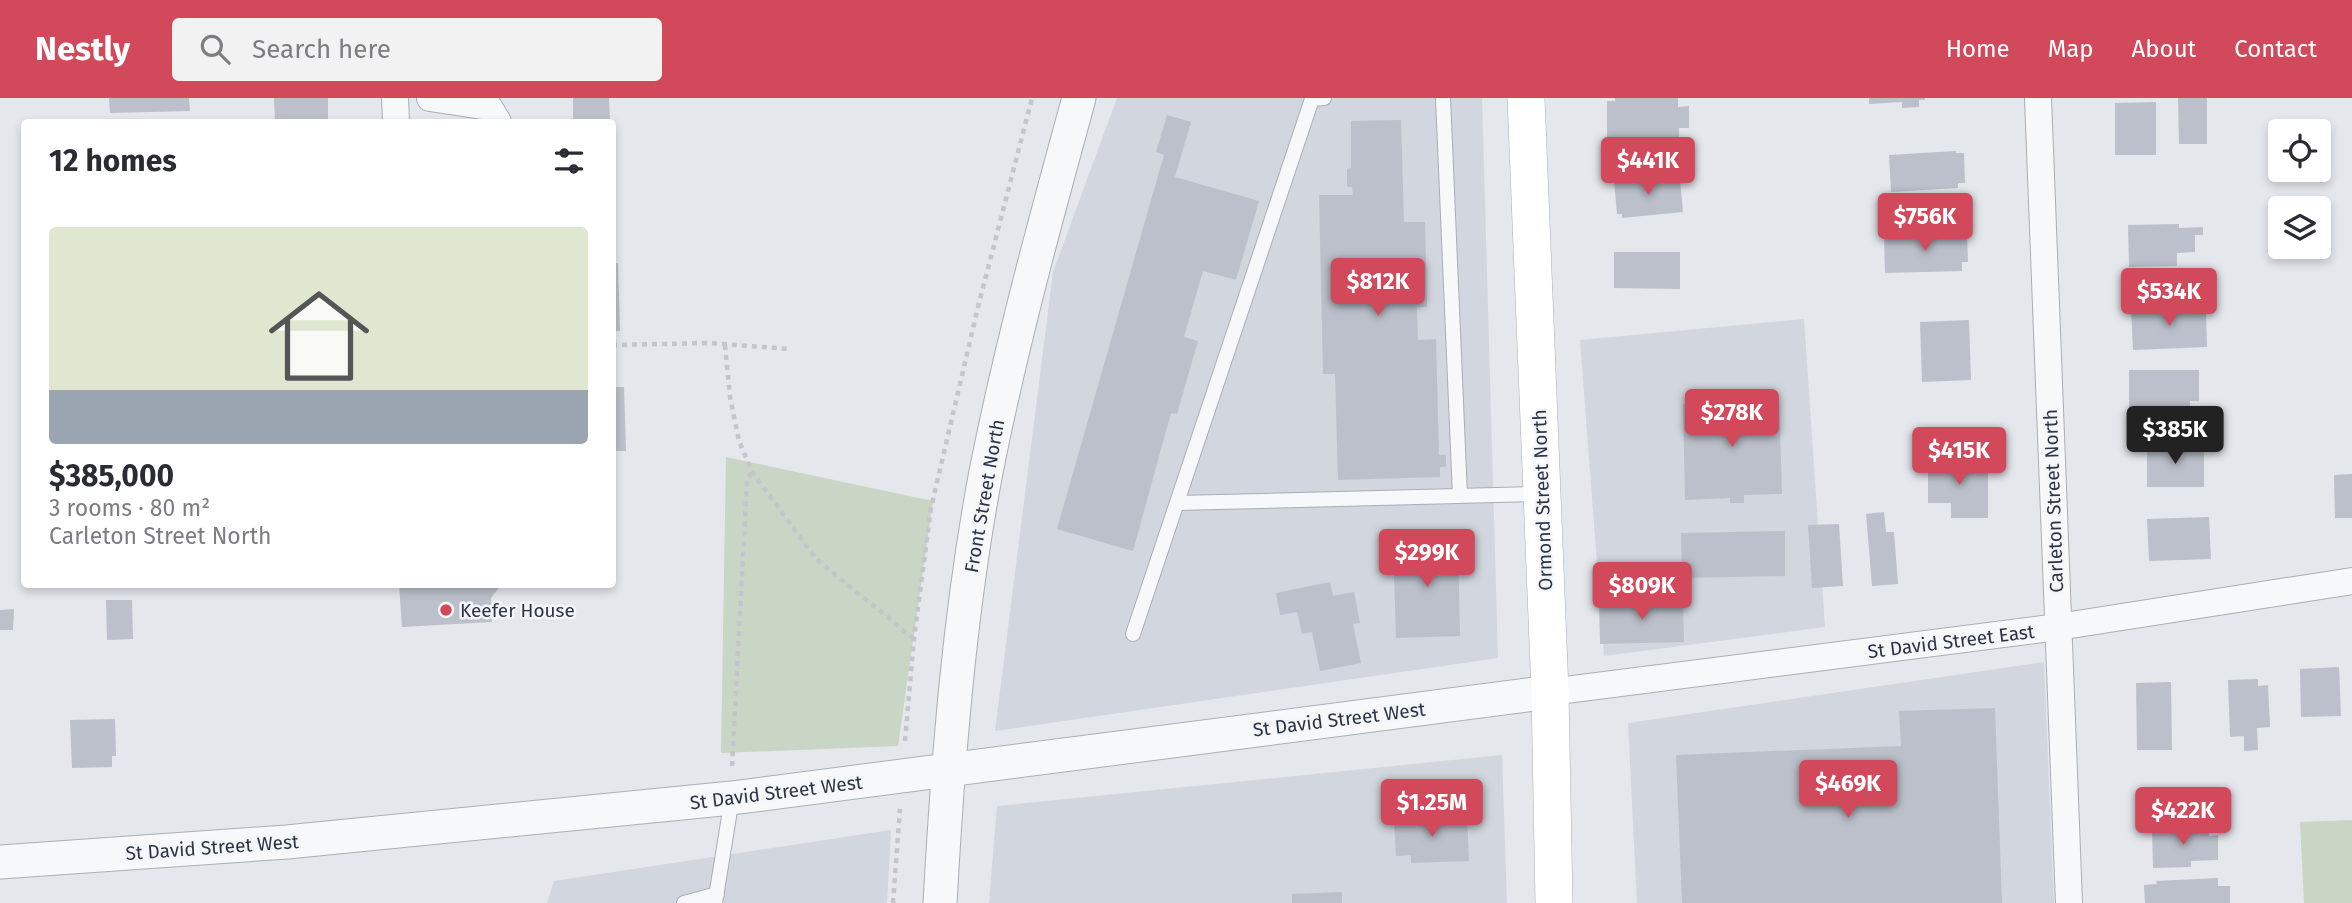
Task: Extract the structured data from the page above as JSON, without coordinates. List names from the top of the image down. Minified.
{"streets":{"main road":["Ormond Street North"],"street":["Front Street North","Carleton Street North","St David Street East","St David Street West"]},"crossings":[["Front Street North","St David Street West"],["Ormond Street North","St David Street East"],["Ormond Street North","St David Street West"],["Carleton Street North","St David Street East"],["St David Street East","St David Street West"]],"places":["Keefer House"],"page":{"header":"Nestly","search":"Search here","nav":["Home","Map","About","Contact"],"heading":"12 homes","price":["$441K","$756K","$812K","$534K","$278K","$385K","$415K","$299K","$809K","$469K","$1.25M","$422K"],"list":[{"name":"$385,000","note":"3 rooms · 80 m² · Carleton Street North"}]}}
